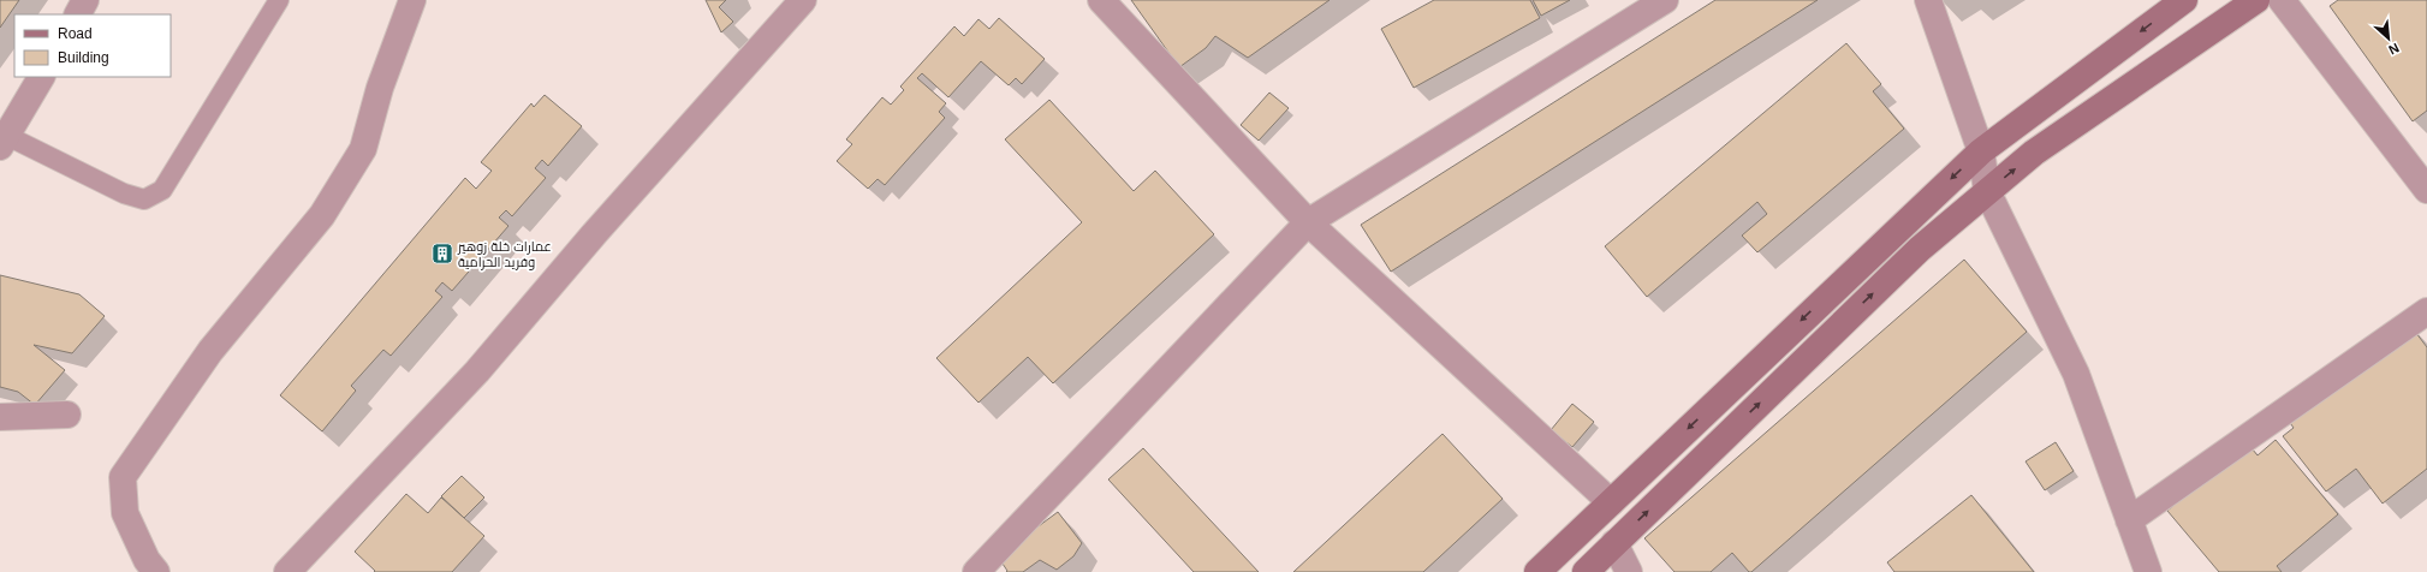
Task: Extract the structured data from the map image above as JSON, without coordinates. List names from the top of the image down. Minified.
{"places":{"building":["عمارات خلة زوهير وفريد الحرامية"]},"legend":["Road","Building"],"north":"bottom right"}
